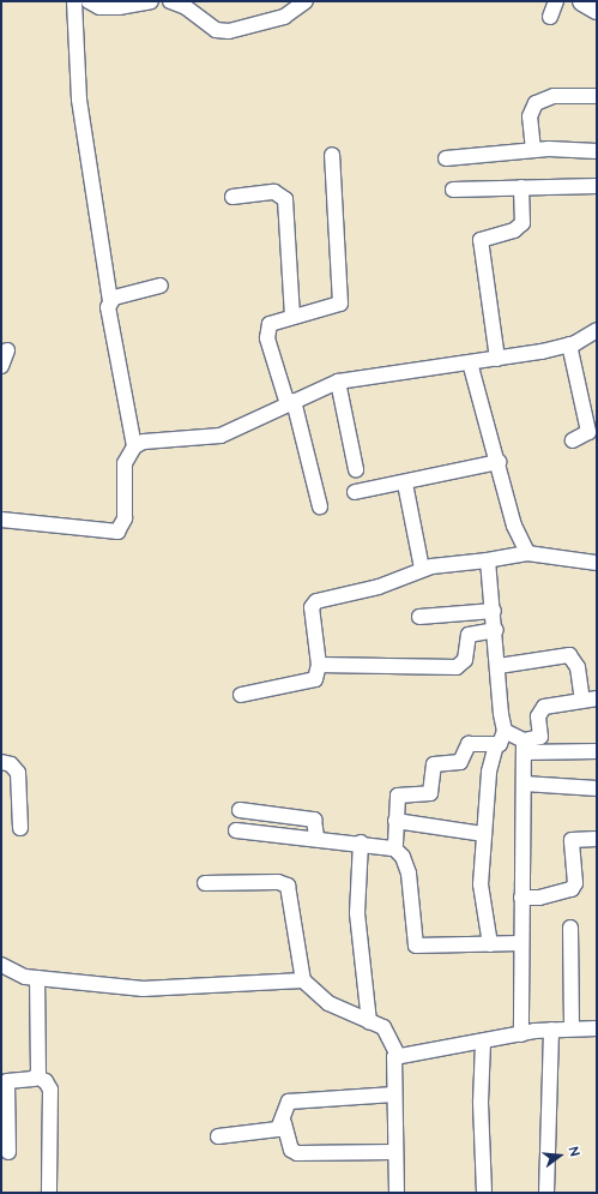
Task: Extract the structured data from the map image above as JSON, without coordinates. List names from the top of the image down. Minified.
{"north":"right"}
